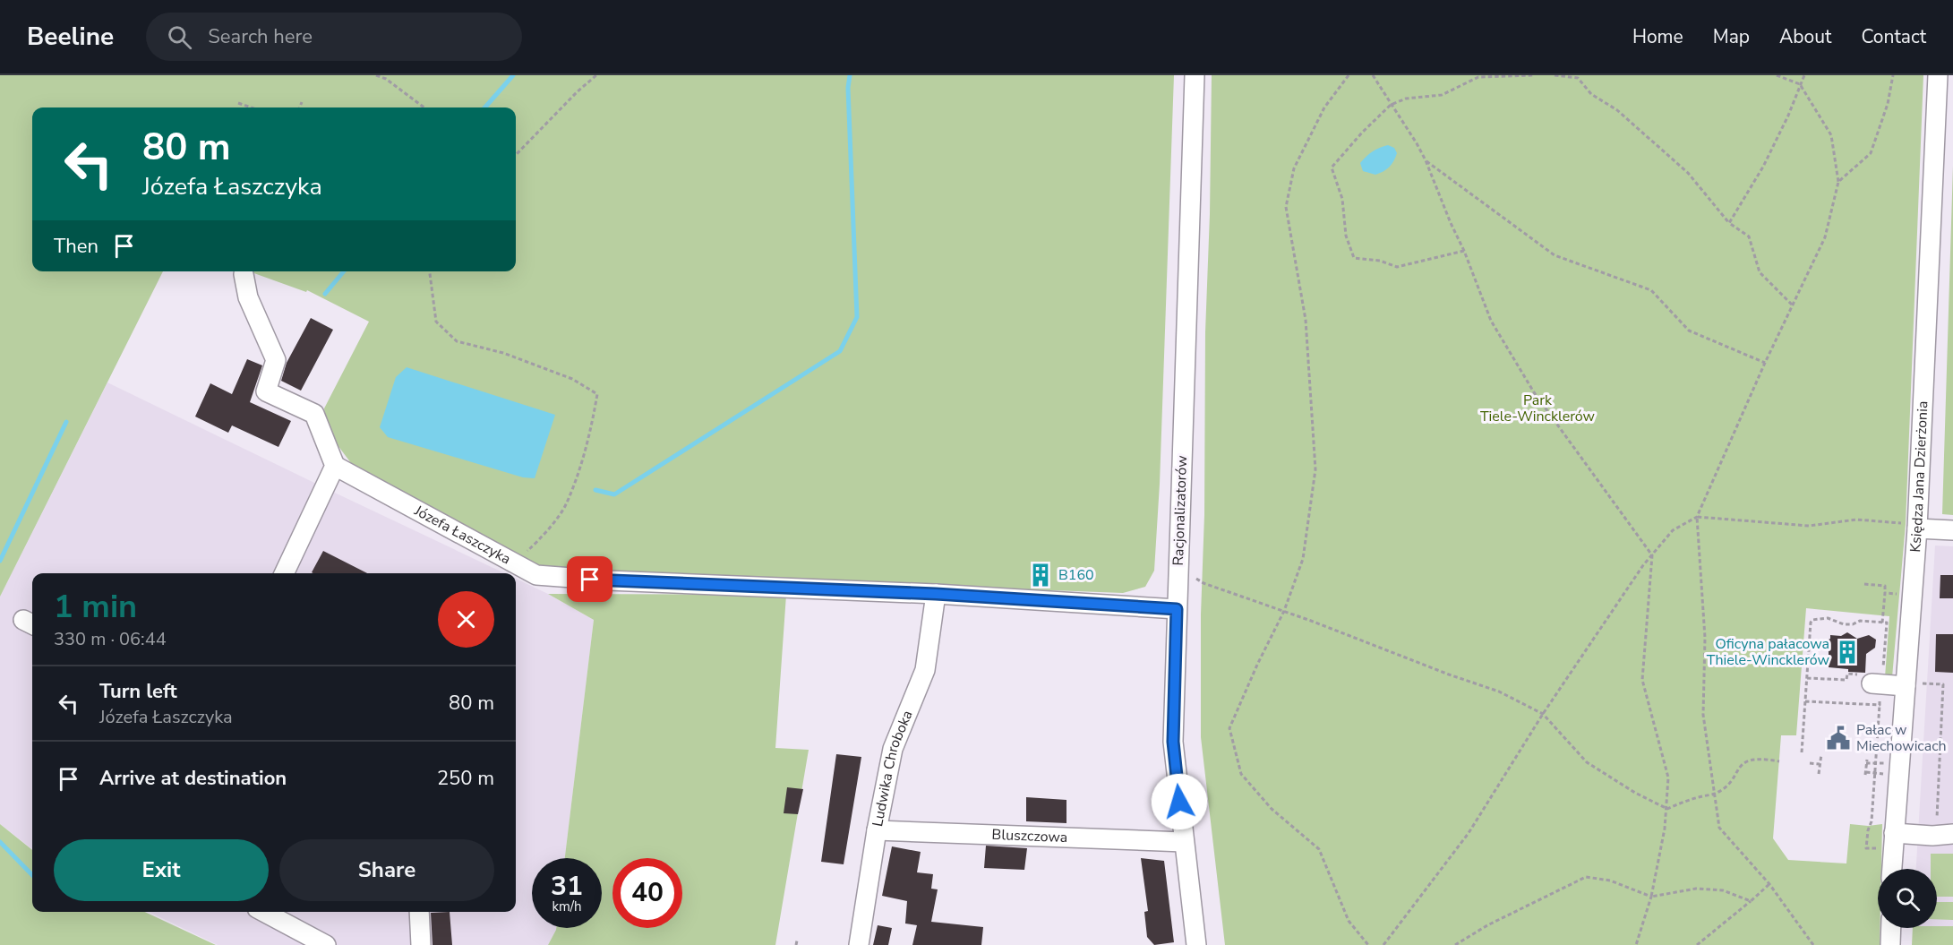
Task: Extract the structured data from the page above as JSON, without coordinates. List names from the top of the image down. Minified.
{"streets":{"street":["Księdza Jana Dzierżonia","Racjonalizatorów","Józefa Łaszczyka","Ludwika Chroboka","Bluszczowa"]},"crossings":[["Racjonalizatorów","Józefa Łaszczyka"],["Racjonalizatorów","Bluszczowa"],["Józefa Łaszczyka","Ludwika Chroboka"],["Ludwika Chroboka","Bluszczowa"]],"parks":["Park Tiele-Wincklerów"],"places":{"building":["B160","Oficyna pałacowa Thiele-Wincklerów"],"public building":["Pałac w Miechowicach"]},"page":{"header":"Beeline","search":"Search here","nav":["Home","Map","About","Contact"],"turn":["80 m","Józefa Łaszczyka"],"then":"Then","heading":["1 min","330 m · 06:44"],"list":[{"name":"Turn left","note":"Józefa Łaszczyka","value":"80 m"},{"name":"Arrive at destination","value":"250 m"}],"buttons":["Exit","Share"],"speed":"31 km/h","limit":"40"}}
